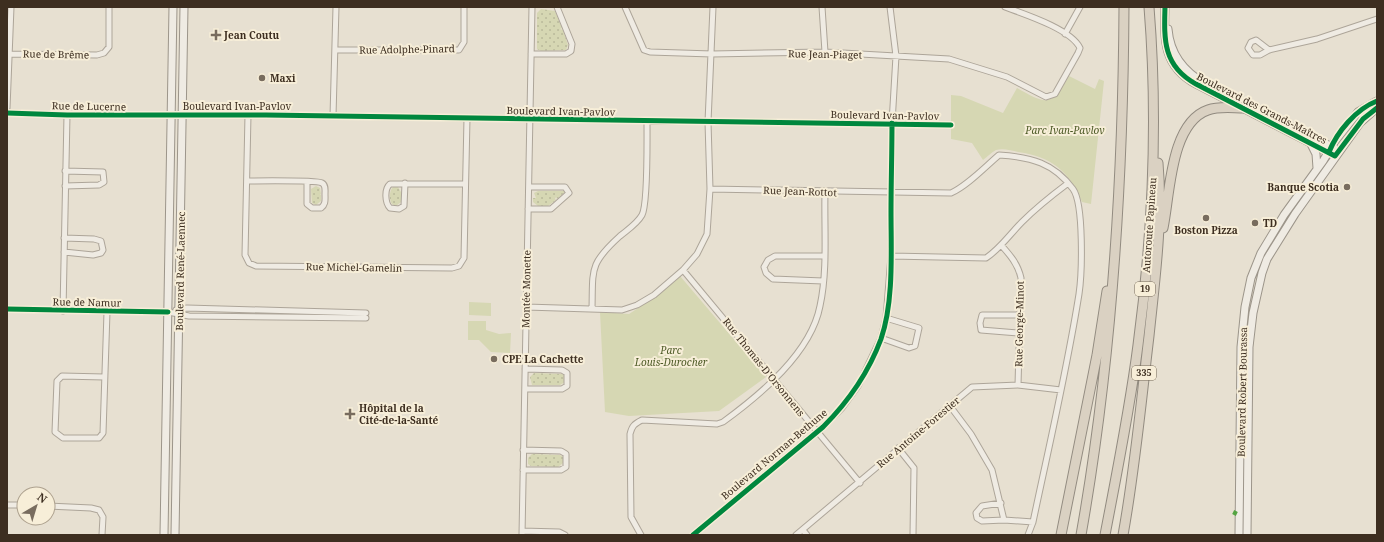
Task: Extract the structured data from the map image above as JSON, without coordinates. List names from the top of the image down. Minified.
{"streets":{"highway":["Autoroute Papineau","19","335"],"street":["Rue Adolphe-Pinard","Rue de Brême","Rue Jean-Piaget","Rue de Lucerne","Boulevard Ivan-Pavlov","Boulevard des Grands-Maîtres","Rue Jean-Rottot","Rue Michel-Gamelin","Boulevard René-Laennec","Montée Monette","Rue de Namur","Rue George-Minot","Rue Thomas-D'Orsonnens","Boulevard Robert Bourassa","Rue Antoine-Forestier","Boulevard Norman-Bethune"]},"crossings":[["Rue Jean-Piaget","Boulevard Norman-Bethune"],["Rue de Lucerne","Boulevard Ivan-Pavlov"],["Rue de Lucerne","Boulevard René-Laennec"],["Boulevard Ivan-Pavlov","Rue Michel-Gamelin"],["Boulevard Ivan-Pavlov","Boulevard René-Laennec"],["Boulevard Ivan-Pavlov","Montée Monette"],["Boulevard Ivan-Pavlov","Boulevard Norman-Bethune"],["Boulevard des Grands-Maîtres","Boulevard Robert Bourassa"],["Rue Jean-Rottot","Boulevard Norman-Bethune"],["Autoroute Papineau","335"],["Boulevard René-Laennec","Rue de Namur"],["Rue George-Minot","Rue Antoine-Forestier"],["Rue Thomas-D'Orsonnens","Rue Antoine-Forestier"],["Rue Thomas-D'Orsonnens","Boulevard Norman-Bethune"]],"parks":["Parc Ivan-Pavlov","Parc Louis-Durocher"],"places":{"health":["Jean Coutu","Hôpital de la Cité-de-la-Santé"],"other":["Maxi","Banque Scotia","Boston Pizza","TD","CPE La Cachette"]},"north":"top right"}
